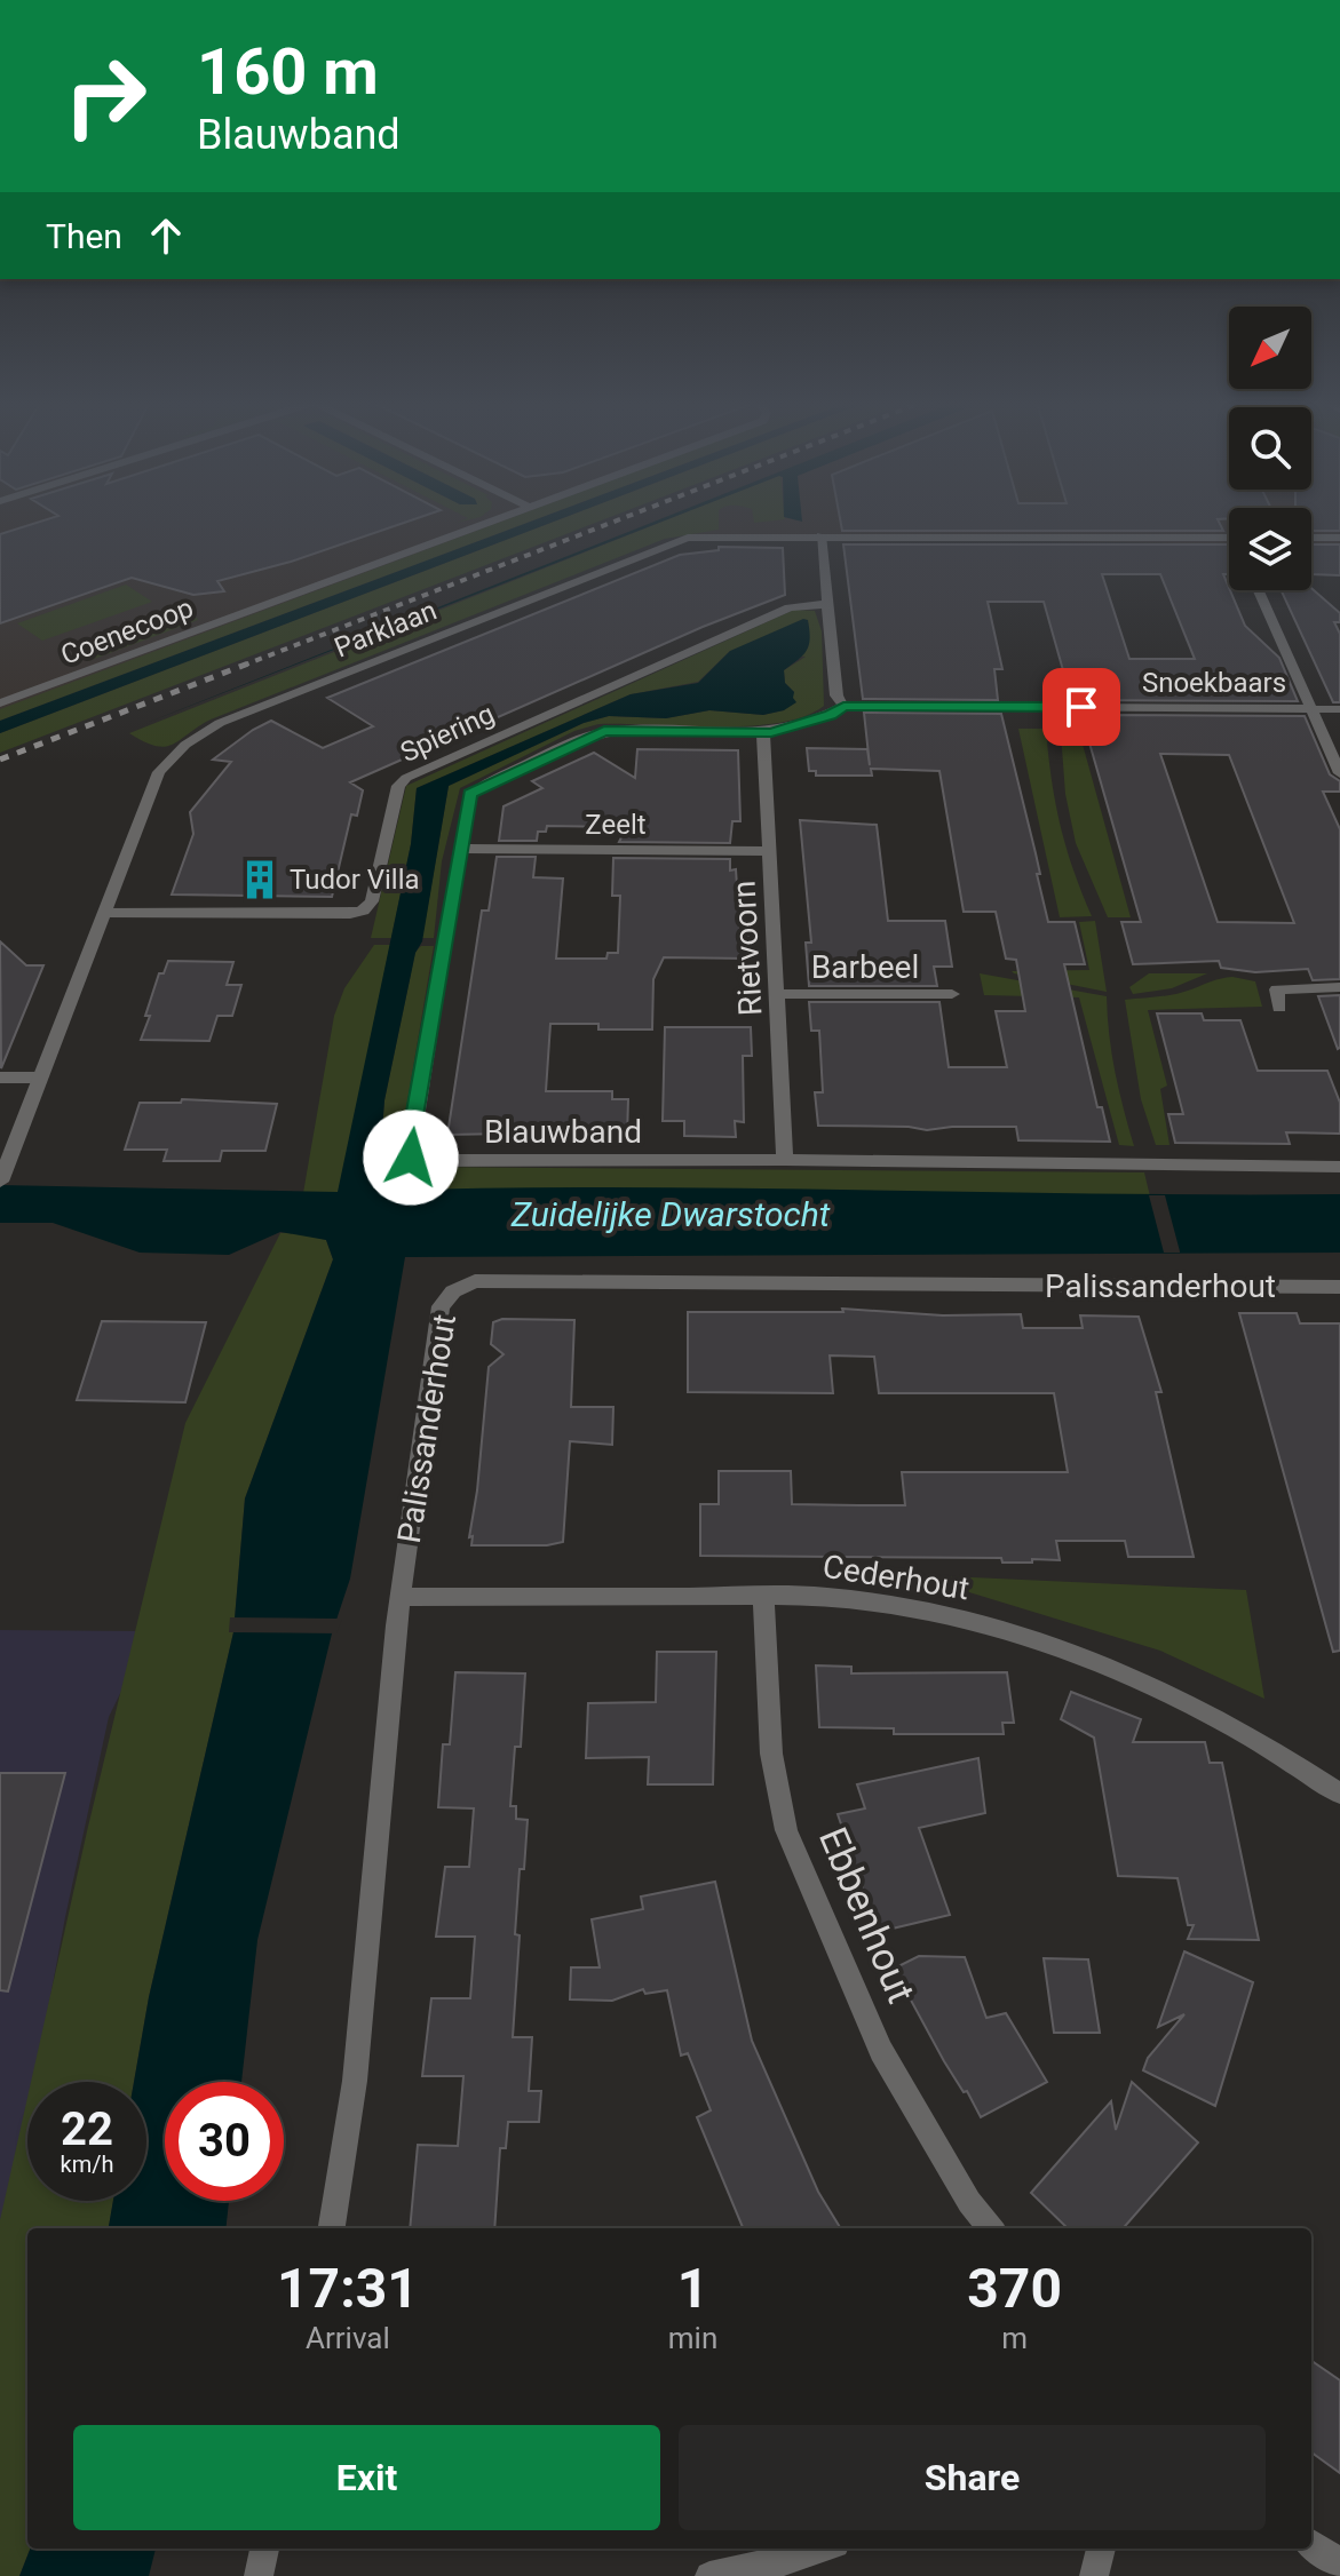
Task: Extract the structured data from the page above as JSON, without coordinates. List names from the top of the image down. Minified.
{"streets":{"street":["Parklaan","Coenecoop","Snoekbaars","Spiering","Zeelt","Rietvoorn","Barbeel","Blauwband","Palissanderhout","Cederhout","Ebbenhout"]},"crossings":[["Parklaan","Spiering"],["Snoekbaars","Rietvoorn"],["Snoekbaars","Blauwband"],["Zeelt","Rietvoorn"],["Zeelt","Blauwband"],["Rietvoorn","Barbeel"],["Rietvoorn","Blauwband"],["Palissanderhout","Cederhout"],["Cederhout","Ebbenhout"]],"water":["Zuidelijke Dwarstocht"],"places":{"building":["Tudor Villa"]},"north":"bottom left","page":{"turn":["160 m","Blauwband"],"then":"Then","speed":"22 km/h","limit":"30","eta":["17:31","Arrival","1","min","370","m"],"buttons":["Exit","Share"]}}
